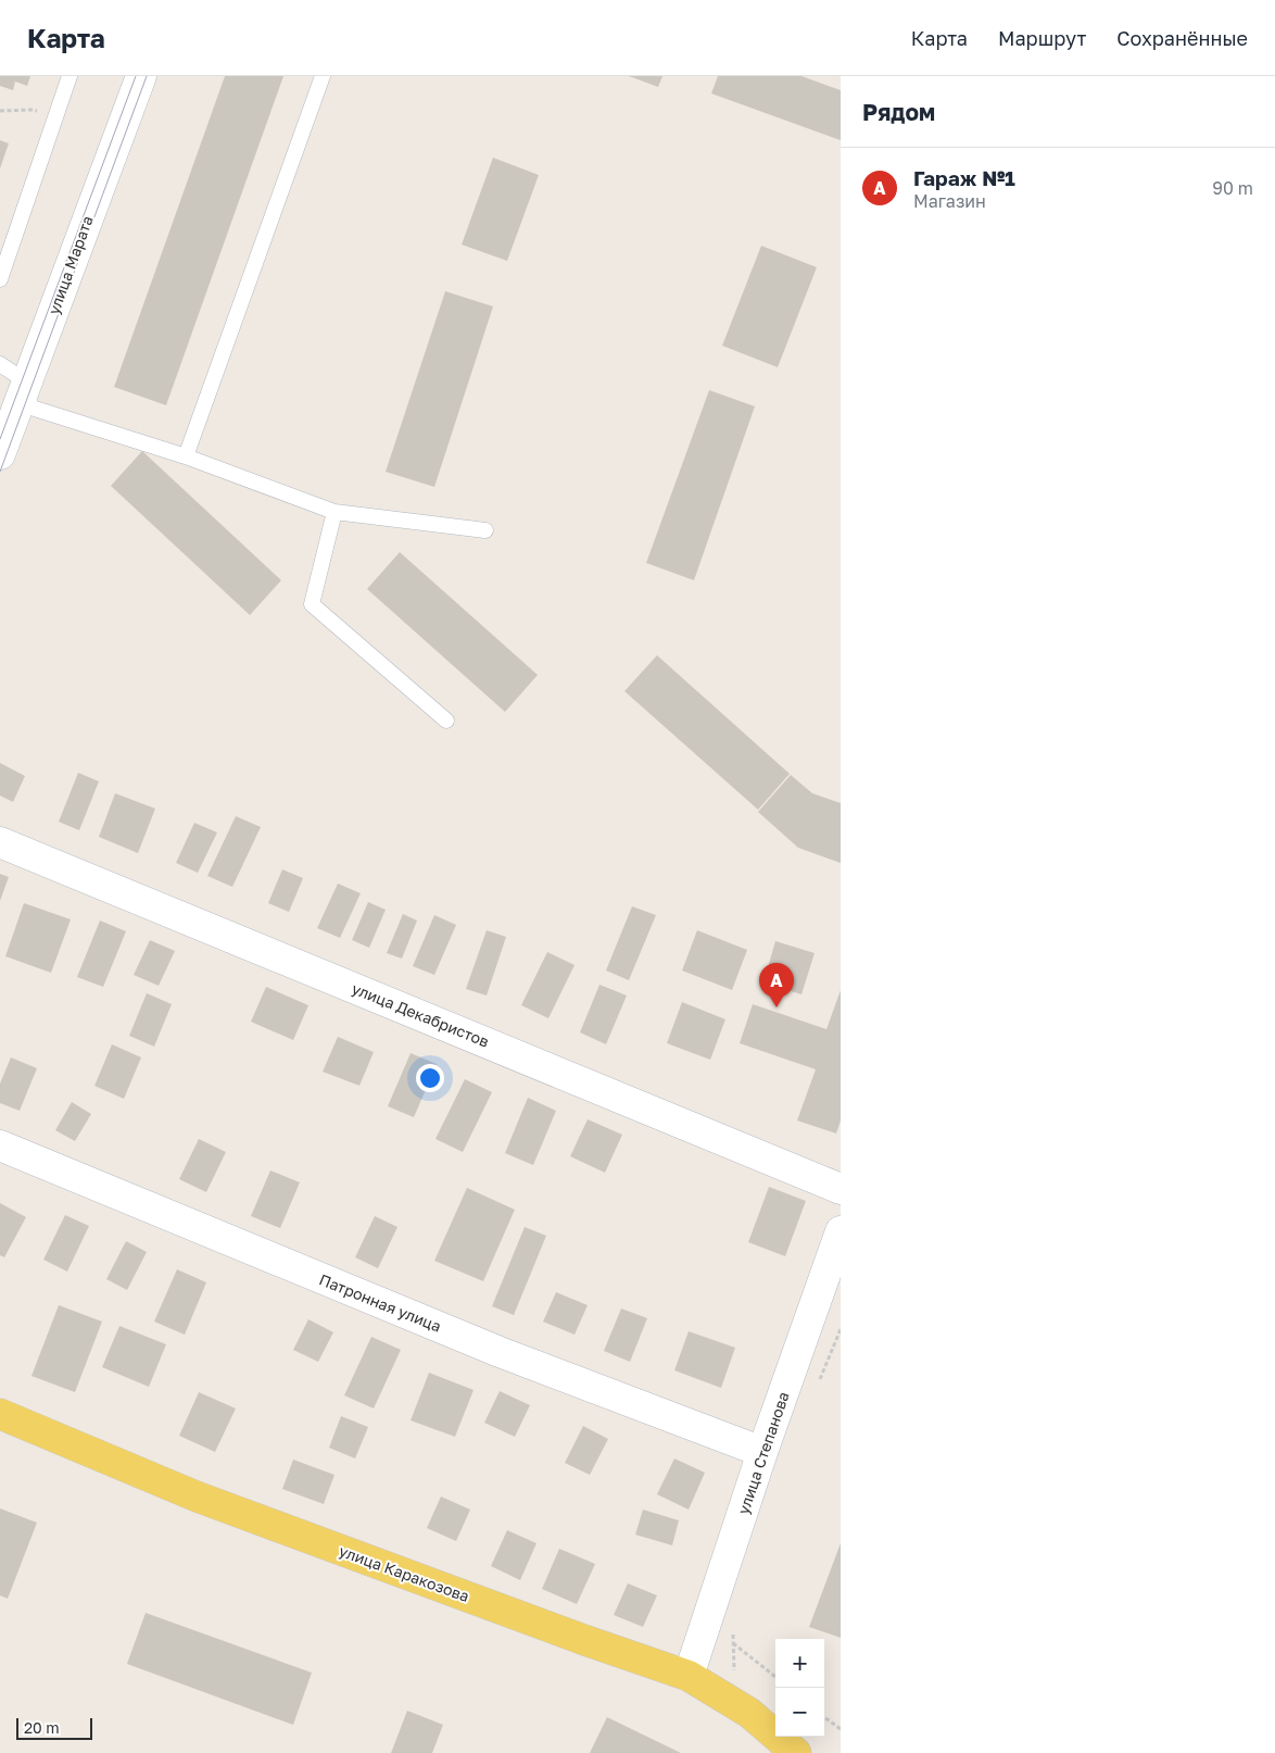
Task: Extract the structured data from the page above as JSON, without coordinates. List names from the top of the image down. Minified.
{"streets":{"main road":["улица Каракозова"],"street":["улица Марата","улица Декабристов","Патронная улица","улица Степанова"]},"crossings":[["Патронная улица","улица Степанова"],["улица Степанова","улица Каракозова"]],"scale_bar":"20 m","page":{"header":"Карта","nav":["Карта","Маршрут","Сохранённые"],"heading":"Рядом","list":[{"mark":"A","name":"Гараж №1","note":"Магазин","value":"90 m"}],"pins":"A","map_buttons":["+","−"],"scale":"20 m"}}
